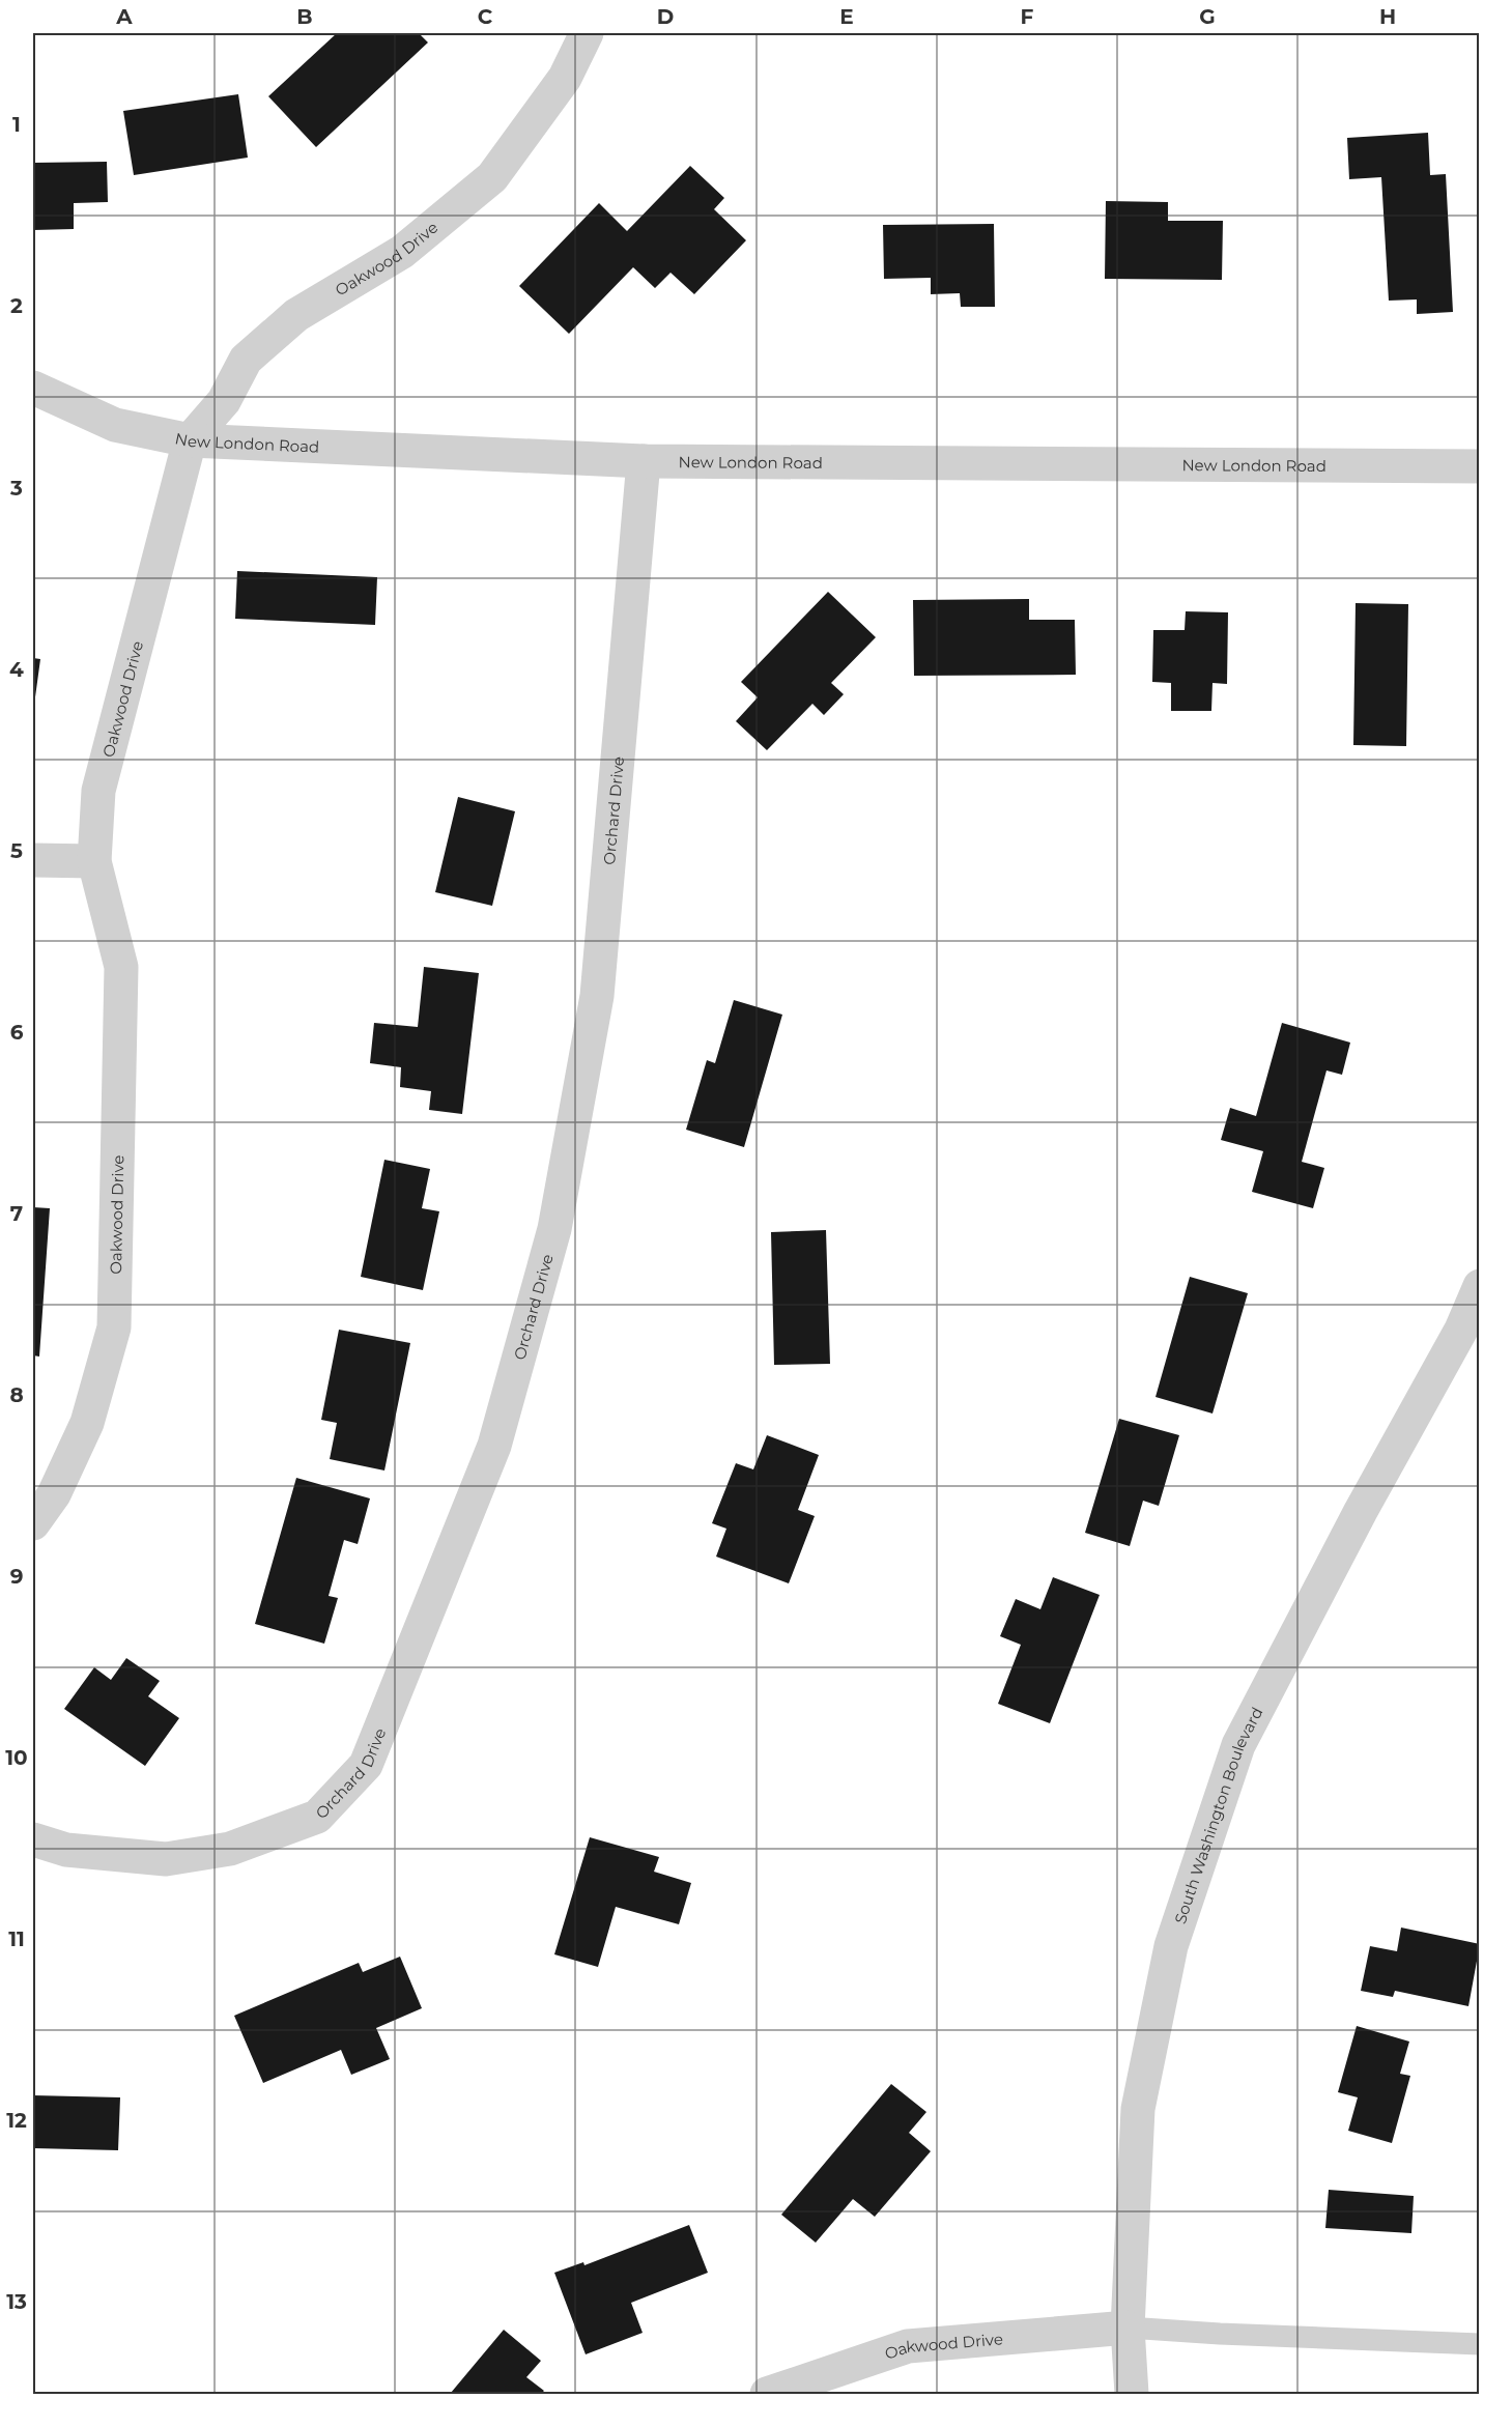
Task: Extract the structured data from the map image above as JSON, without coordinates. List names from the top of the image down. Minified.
{"streets":{"street":["Oakwood Drive","New London Road","Orchard Drive","South Washington Boulevard"]},"crossings":[["Oakwood Drive","New London Road"],["Oakwood Drive","South Washington Boulevard"],["New London Road","Orchard Drive"]],"grid":{"columns":["A","B","C","D","E","F","G","H"],"rows":["1","2","3","4","5","6","7","8","9","10","11","12","13"]}}
